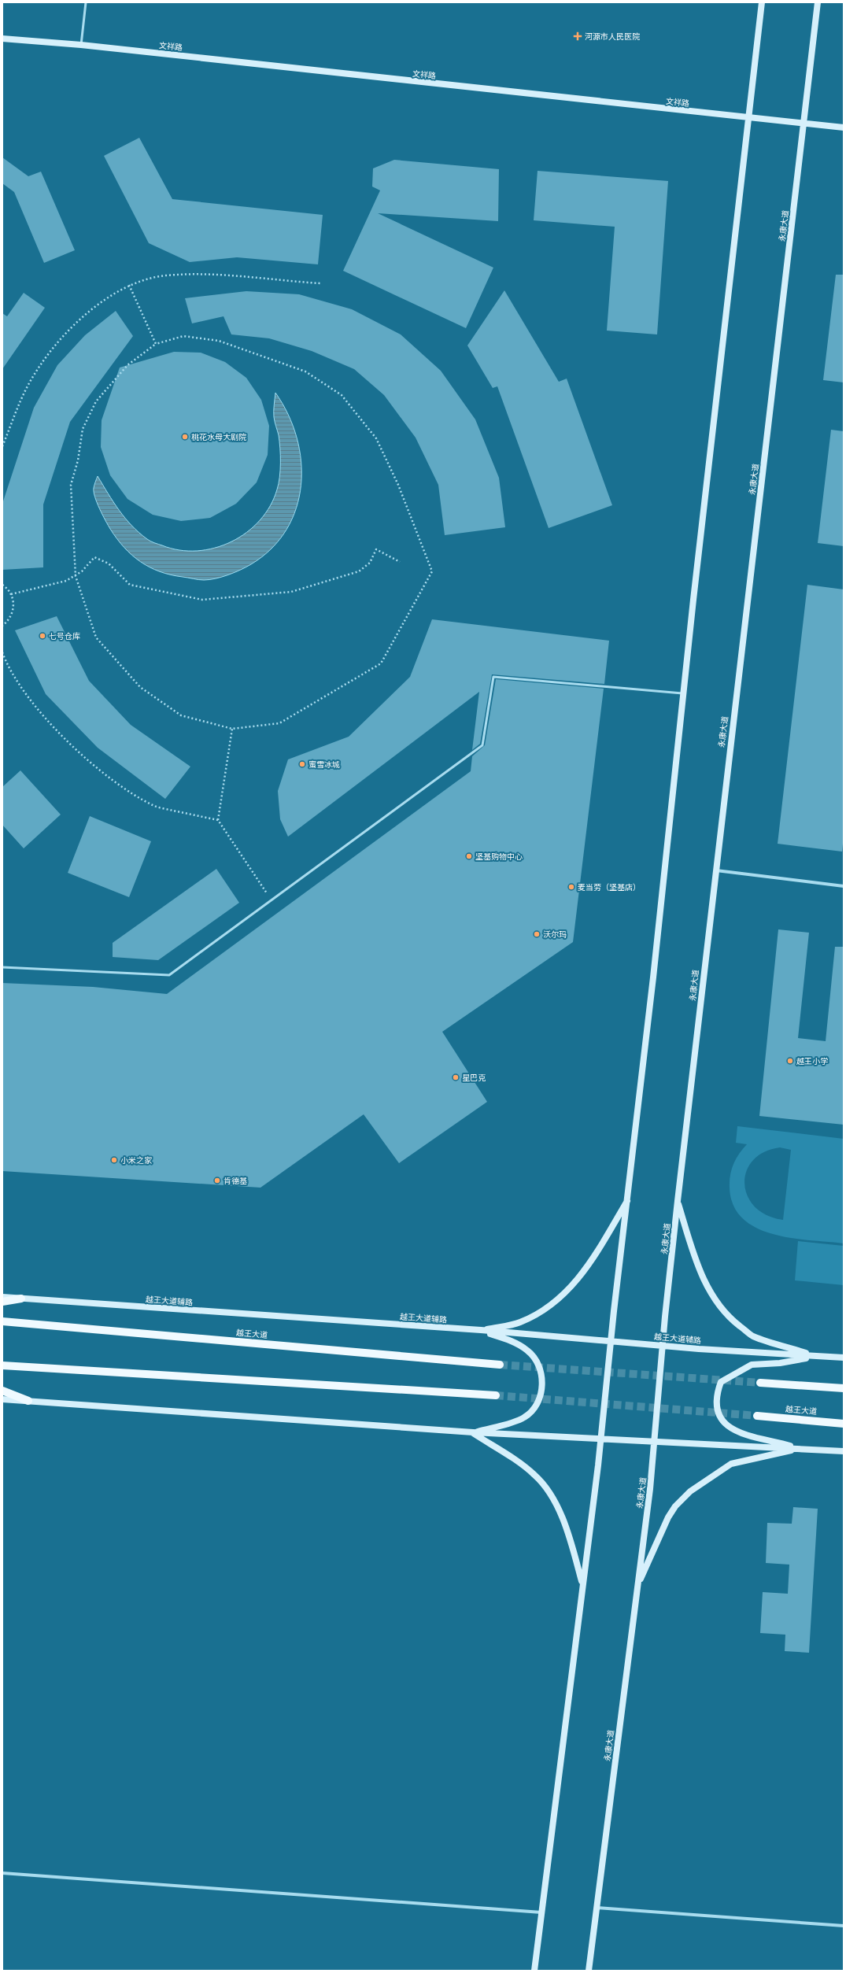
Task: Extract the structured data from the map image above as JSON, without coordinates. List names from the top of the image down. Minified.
{"streets":{"main road":["文祥路","永康大道","越王大道辅路","越王大道"]},"crossings":[["文祥路","永康大道"],["永康大道","越王大道辅路"]],"places":{"health":["河源市人民医院"],"other":["桃花水母大剧院","七号仓库","蜜雪冰城","坚基购物中心","麦当劳（坚基店）","沃尔玛","越王小学","星巴克","小米之家","肯德基"]}}
